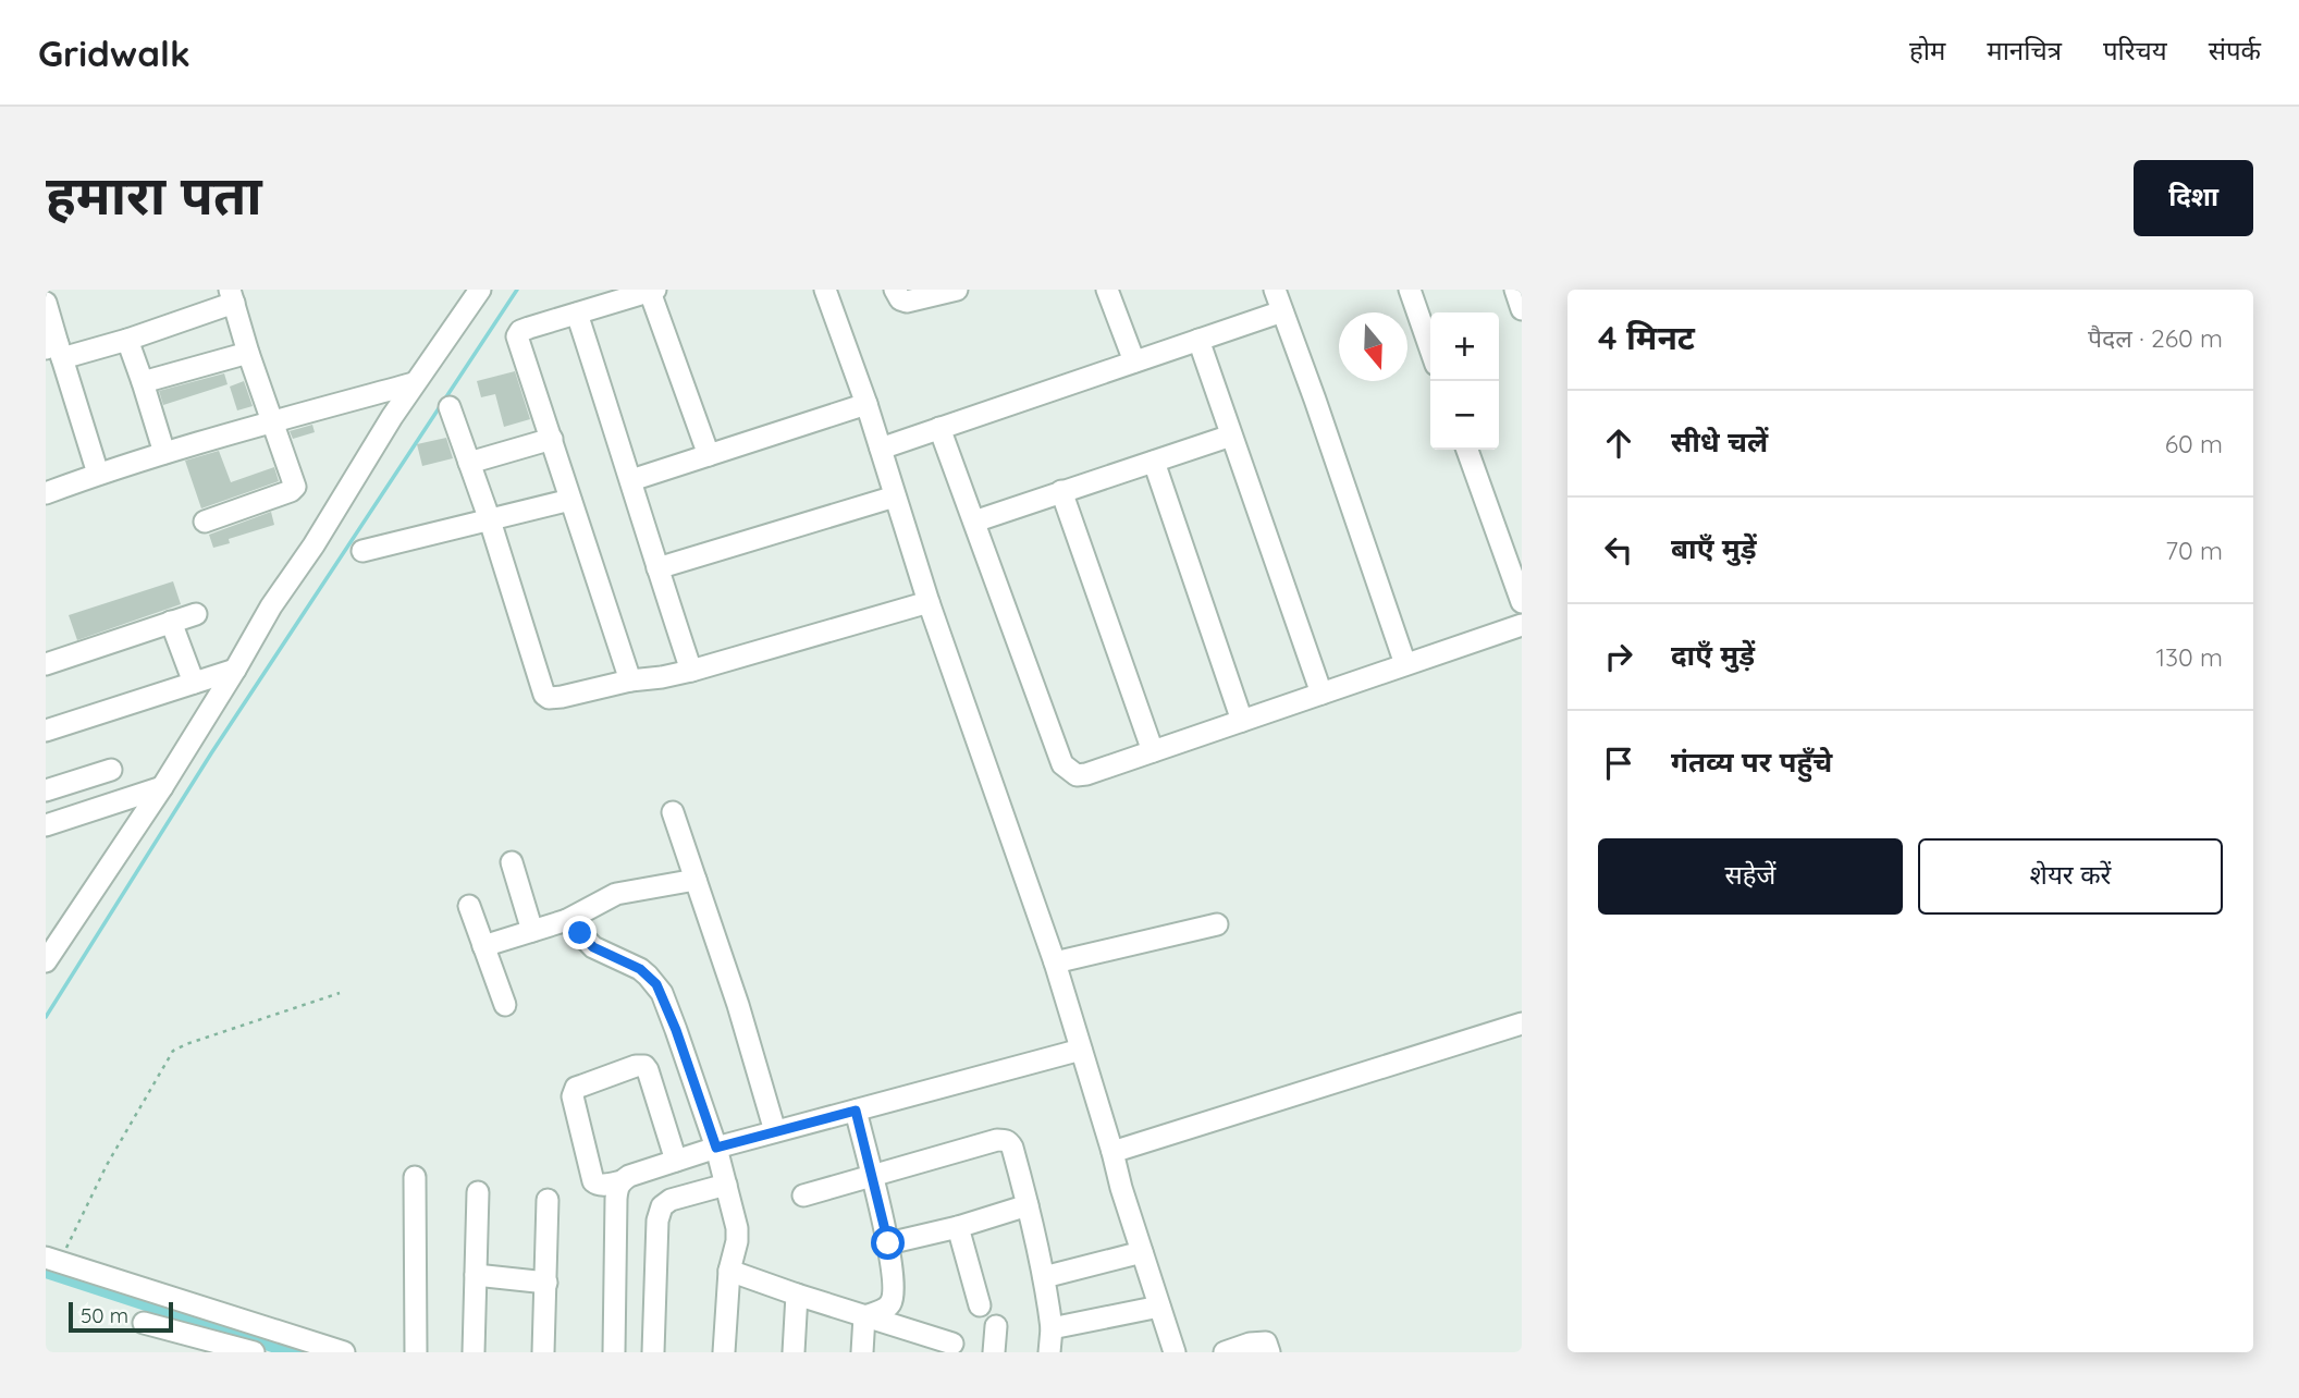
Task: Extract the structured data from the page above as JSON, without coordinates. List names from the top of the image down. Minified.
{"scale_bar":"50 m","north":"bottom","page":{"header":"Gridwalk","nav":["होम","मानचित्र","परिचय","संपर्क"],"buttons":["दिशा",["सहेजें","शेयर करें"]],"title":"हमारा पता","heading":["4 मिनट","पैदल · 260 m"],"map_buttons":["+","−"],"list":[["सीधे चलें","60 m"],["बाएँ मुड़ें","70 m"],["दाएँ मुड़ें","130 m"],"गंतव्य पर पहुँचे"],"scale":"50 m"}}
